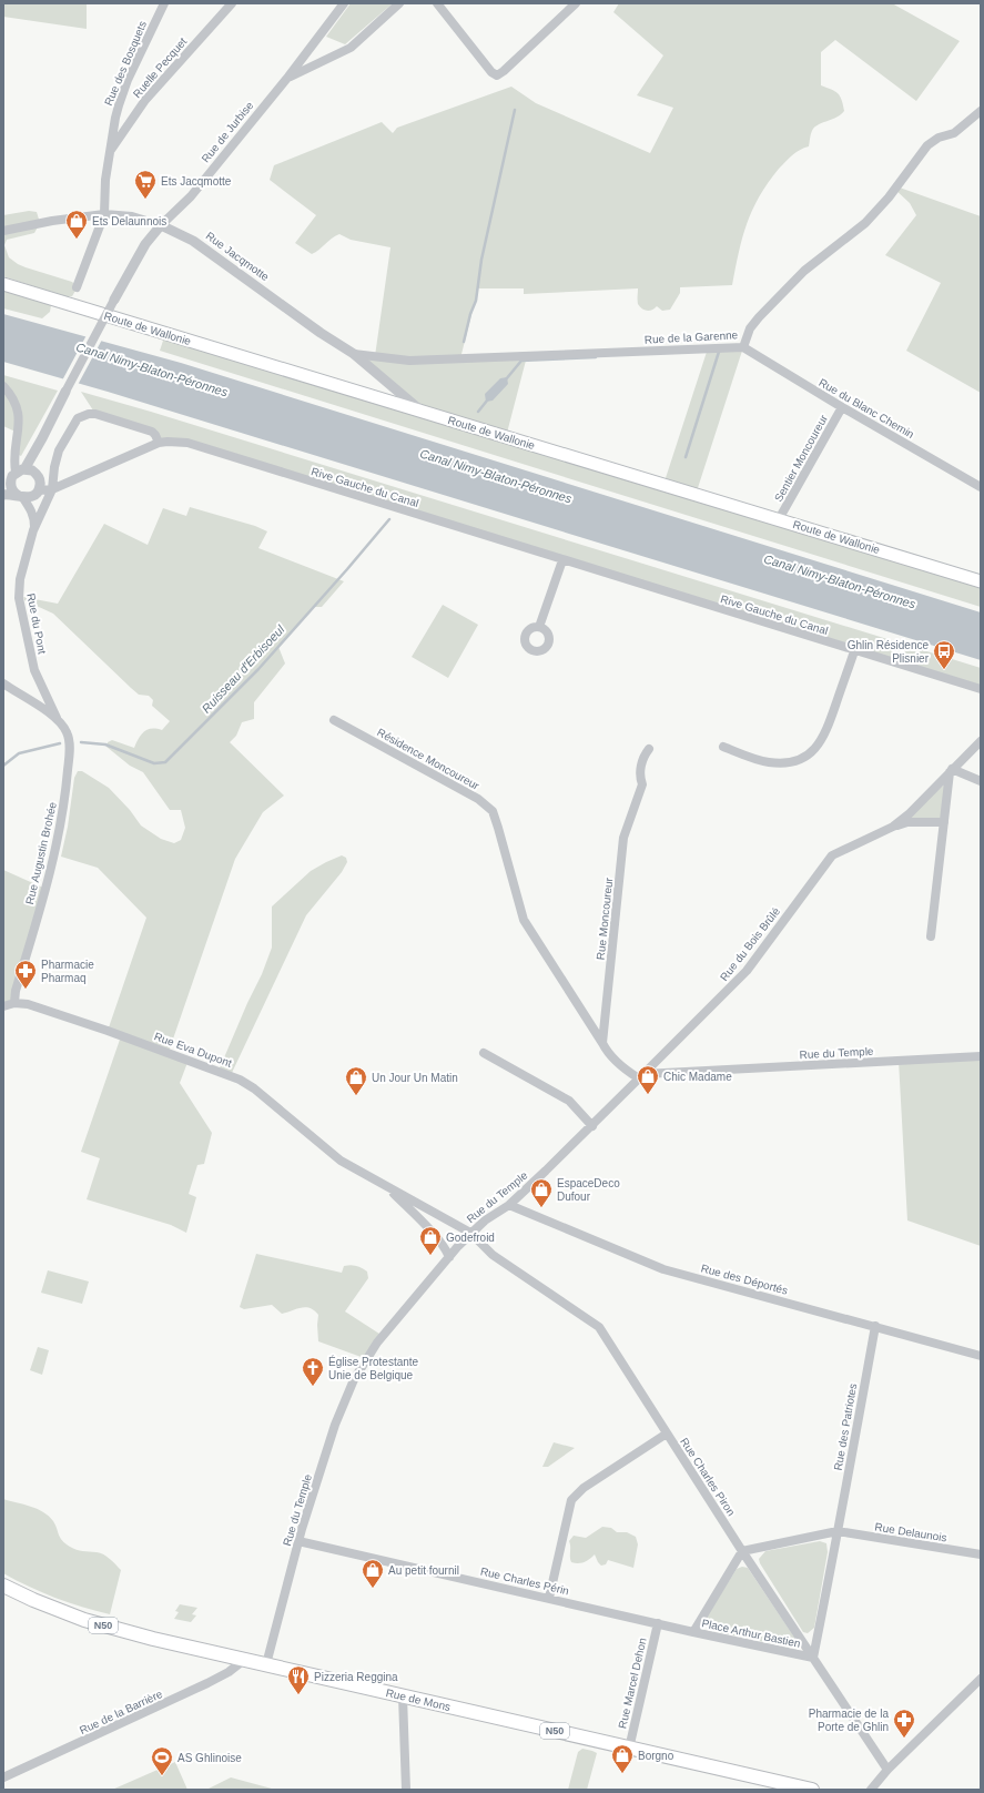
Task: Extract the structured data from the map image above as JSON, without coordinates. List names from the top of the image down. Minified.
{"streets":{"main road":["Route de Wallonie","N50","Rue de Mons"],"street":["Rue des Bosquets","Ruelle Pecquet","Rue de Jurbise","Rue Jacqmotte","Rue de la Garenne","Rue du Blanc Chemin","Sentier Moncoureur","Rive Gauche du Canal","Rue du Pont","Résidence Moncoureur","Rue Augustin Brohée","Rue Moncoureur","Rue du Bois Brûlé","Rue Eva Dupont","Rue du Temple","Rue des Déportés","Rue des Patriotes","Rue Charles Piron","Rue Delaunois","Rue Charles Périn","Place Arthur Bastien","Rue Marcel Dehon","Rue de la Barrière"]},"crossings":[["Rue des Bosquets","Ruelle Pecquet"],["Rue des Bosquets","Rue Jacqmotte"],["Rue de Jurbise","Rue Jacqmotte"],["Rue Jacqmotte","Route de Wallonie"],["Rue Jacqmotte","Rue de la Garenne"],["Route de Wallonie","Sentier Moncoureur"],["Rue de la Garenne","Rue du Blanc Chemin"],["Rue du Blanc Chemin","Sentier Moncoureur"],["Rue du Pont","Rue Augustin Brohée"],["Résidence Moncoureur","Rue Moncoureur"],["Rue Augustin Brohée","Rue Eva Dupont"],["Rue du Bois Brûlé","Rue du Temple"],["Rue Eva Dupont","Rue Charles Piron"],["Rue du Temple","Rue des Déportés"],["Rue du Temple","Rue Charles Piron"],["Rue du Temple","Rue Charles Périn"],["Rue du Temple","Rue de Mons"],["Rue des Déportés","Rue des Patriotes"],["Rue des Patriotes","Rue Delaunois"],["Rue des Patriotes","Place Arthur Bastien"],["Rue Charles Piron","Place Arthur Bastien"],["Rue Delaunois","Place Arthur Bastien"],["Rue Charles Périn","Place Arthur Bastien"],["Rue Charles Périn","Rue Marcel Dehon"],["Rue Marcel Dehon","Rue de Mons"],["Rue de Mons","Rue de la Barrière"]],"water":["Canal Nimy-Blaton-Péronnes","Ruisseau d'Erbisoeul"],"places":{"supermarket":["Ets Jacqmotte"],"shop":["Ets Delaunnois","Chic Madame","Un Jour Un Matin","EspaceDeco Dufour","Godefroid","Au petit fournil","Borgno"],"bus stop":["Ghlin Résidence Plisnier"],"pharmacy":["Pharmacie Pharmaq","Pharmacie de la Porte de Ghlin"],"church":["Église Protestante Unie de Belgique"],"restaurant":["Pizzeria Reggina"],"sports":["AS Ghlinoise"]}}
